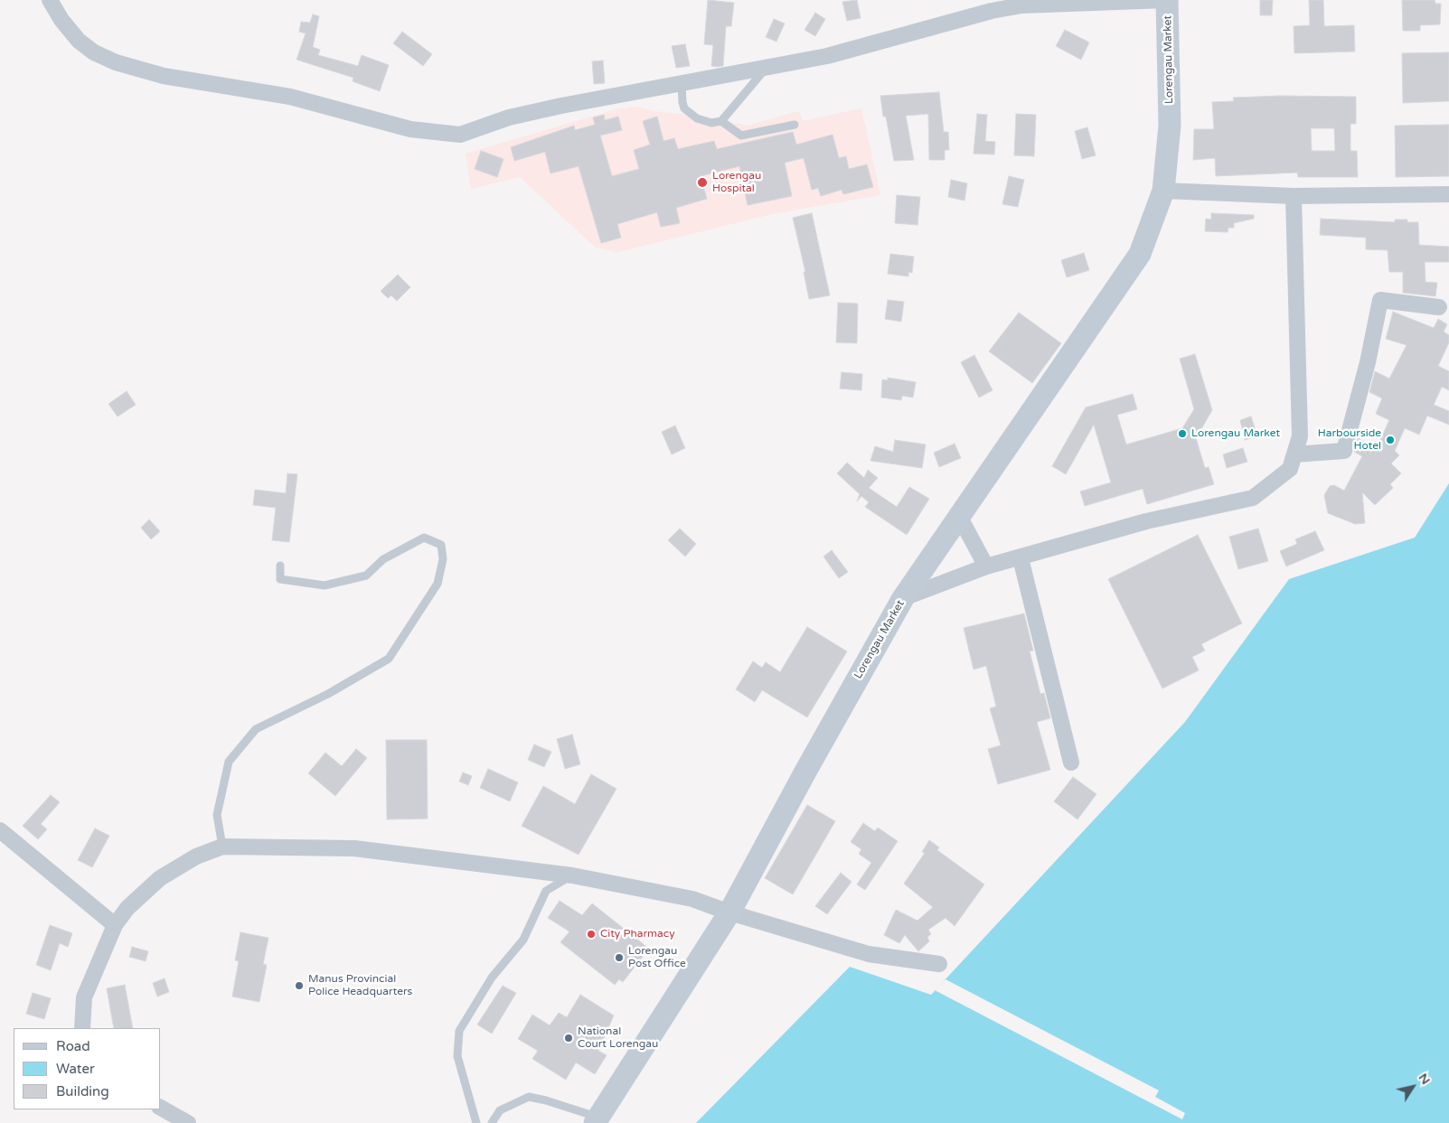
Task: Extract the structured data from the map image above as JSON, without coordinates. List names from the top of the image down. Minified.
{"streets":{"main road":["Lorengau Market"]},"places":["Lorengau Hospital","Lorengau Market","Harbourside Hotel","City Pharmacy","Lorengau Post Office","Manus Provincial Police Headquarters","National Court Lorengau"],"legend":["Road","Water","Building"],"north":"top right"}
